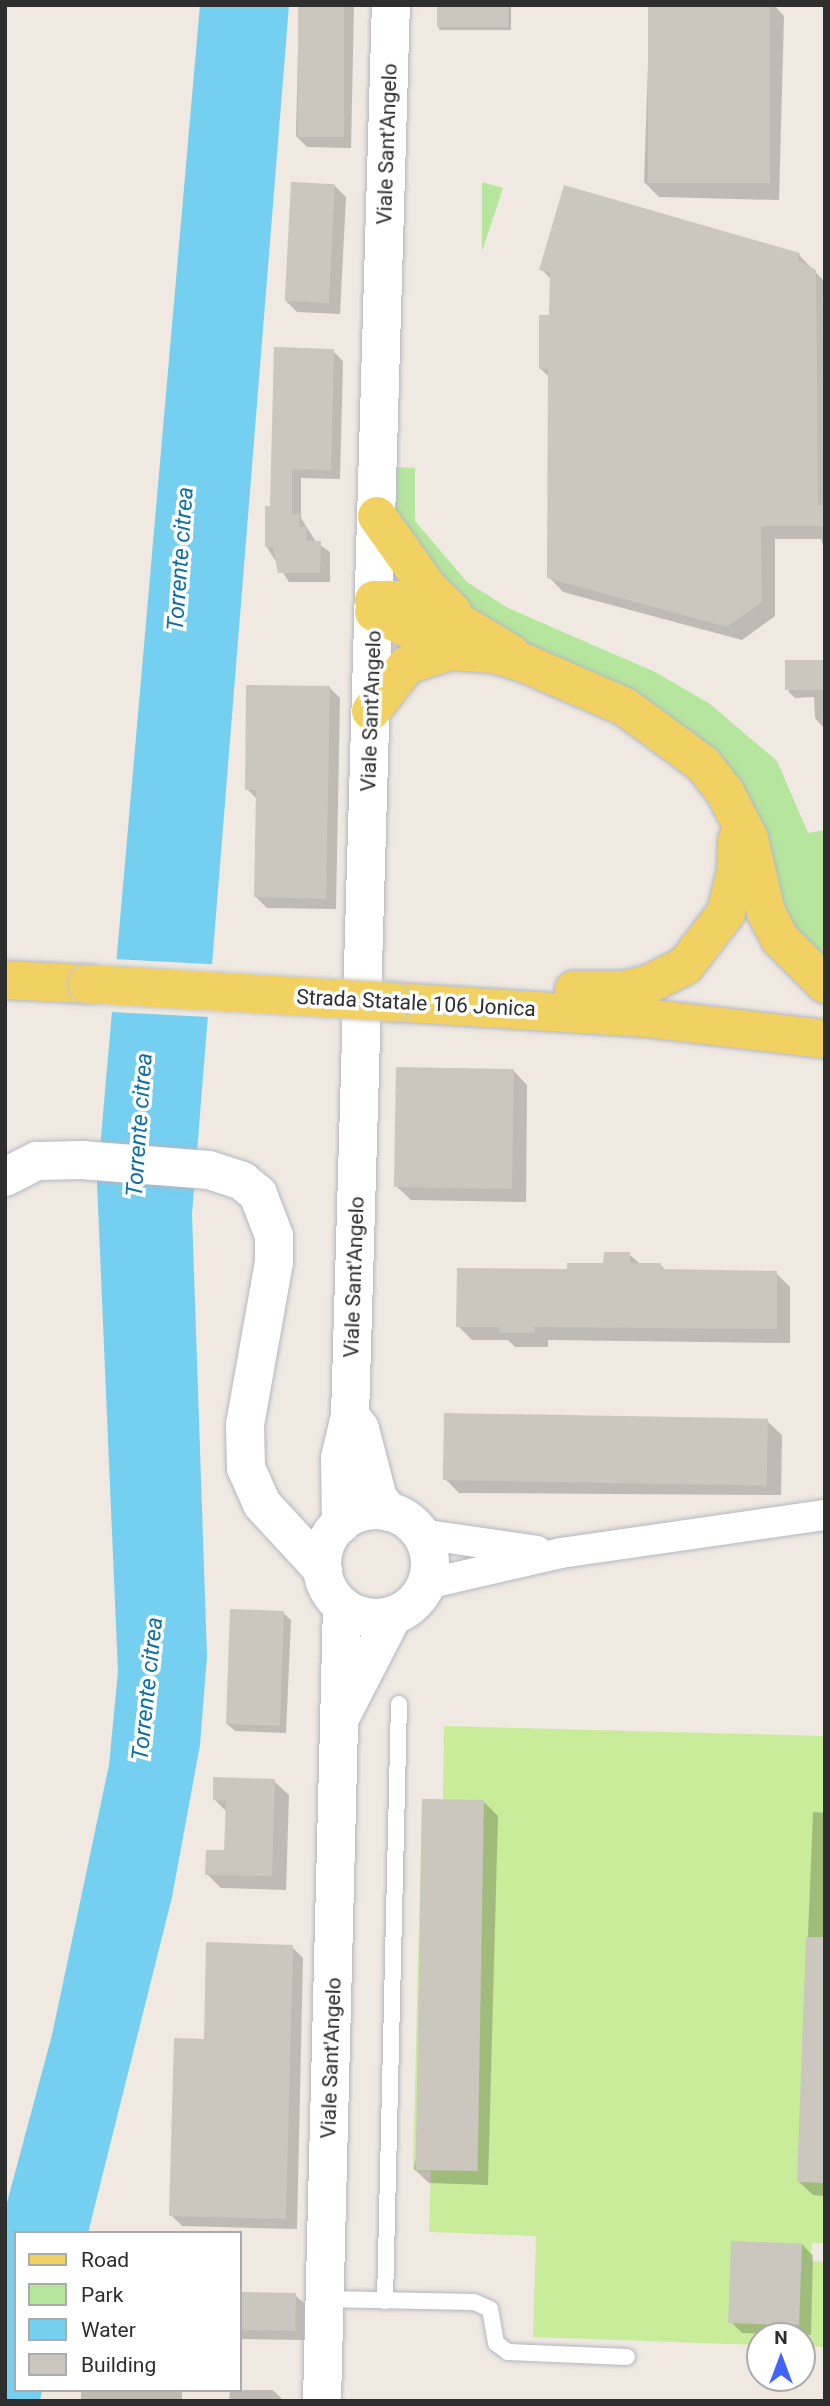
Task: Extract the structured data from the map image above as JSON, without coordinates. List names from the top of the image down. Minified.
{"streets":{"main road":["Viale Sant'Angelo","Strada Statale 106 Jonica"]},"water":["Torrente citrea"],"legend":["Road","Park","Water","Building"],"north":"top"}
